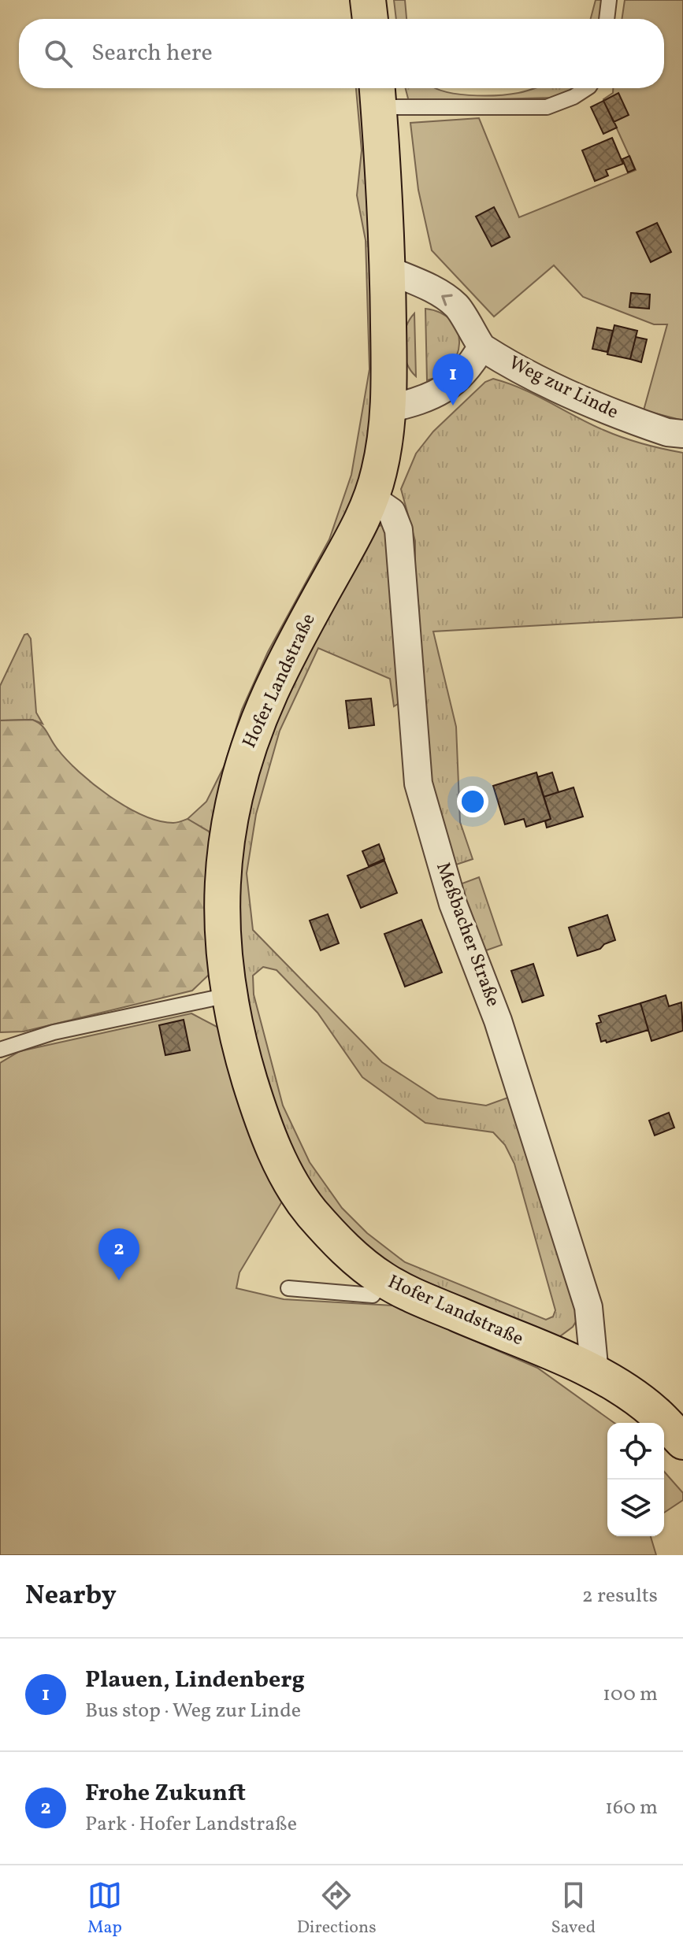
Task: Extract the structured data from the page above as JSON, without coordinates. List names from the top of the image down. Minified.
{"streets":{"main road":["Hofer Landstraße"],"street":["Weg zur Linde","Meßbacher Straße"]},"crossings":[["Hofer Landstraße","Meßbacher Straße"]],"page":{"search":"Search here","pins":["1","2"],"heading":["Nearby","2 results"],"list":[{"mark":"1","name":"Plauen, Lindenberg","note":"Bus stop · Weg zur Linde","value":"100 m"},{"mark":"2","name":"Frohe Zukunft","note":"Park · Hofer Landstraße","value":"160 m"}],"nav":["Map","Directions","Saved"]}}
